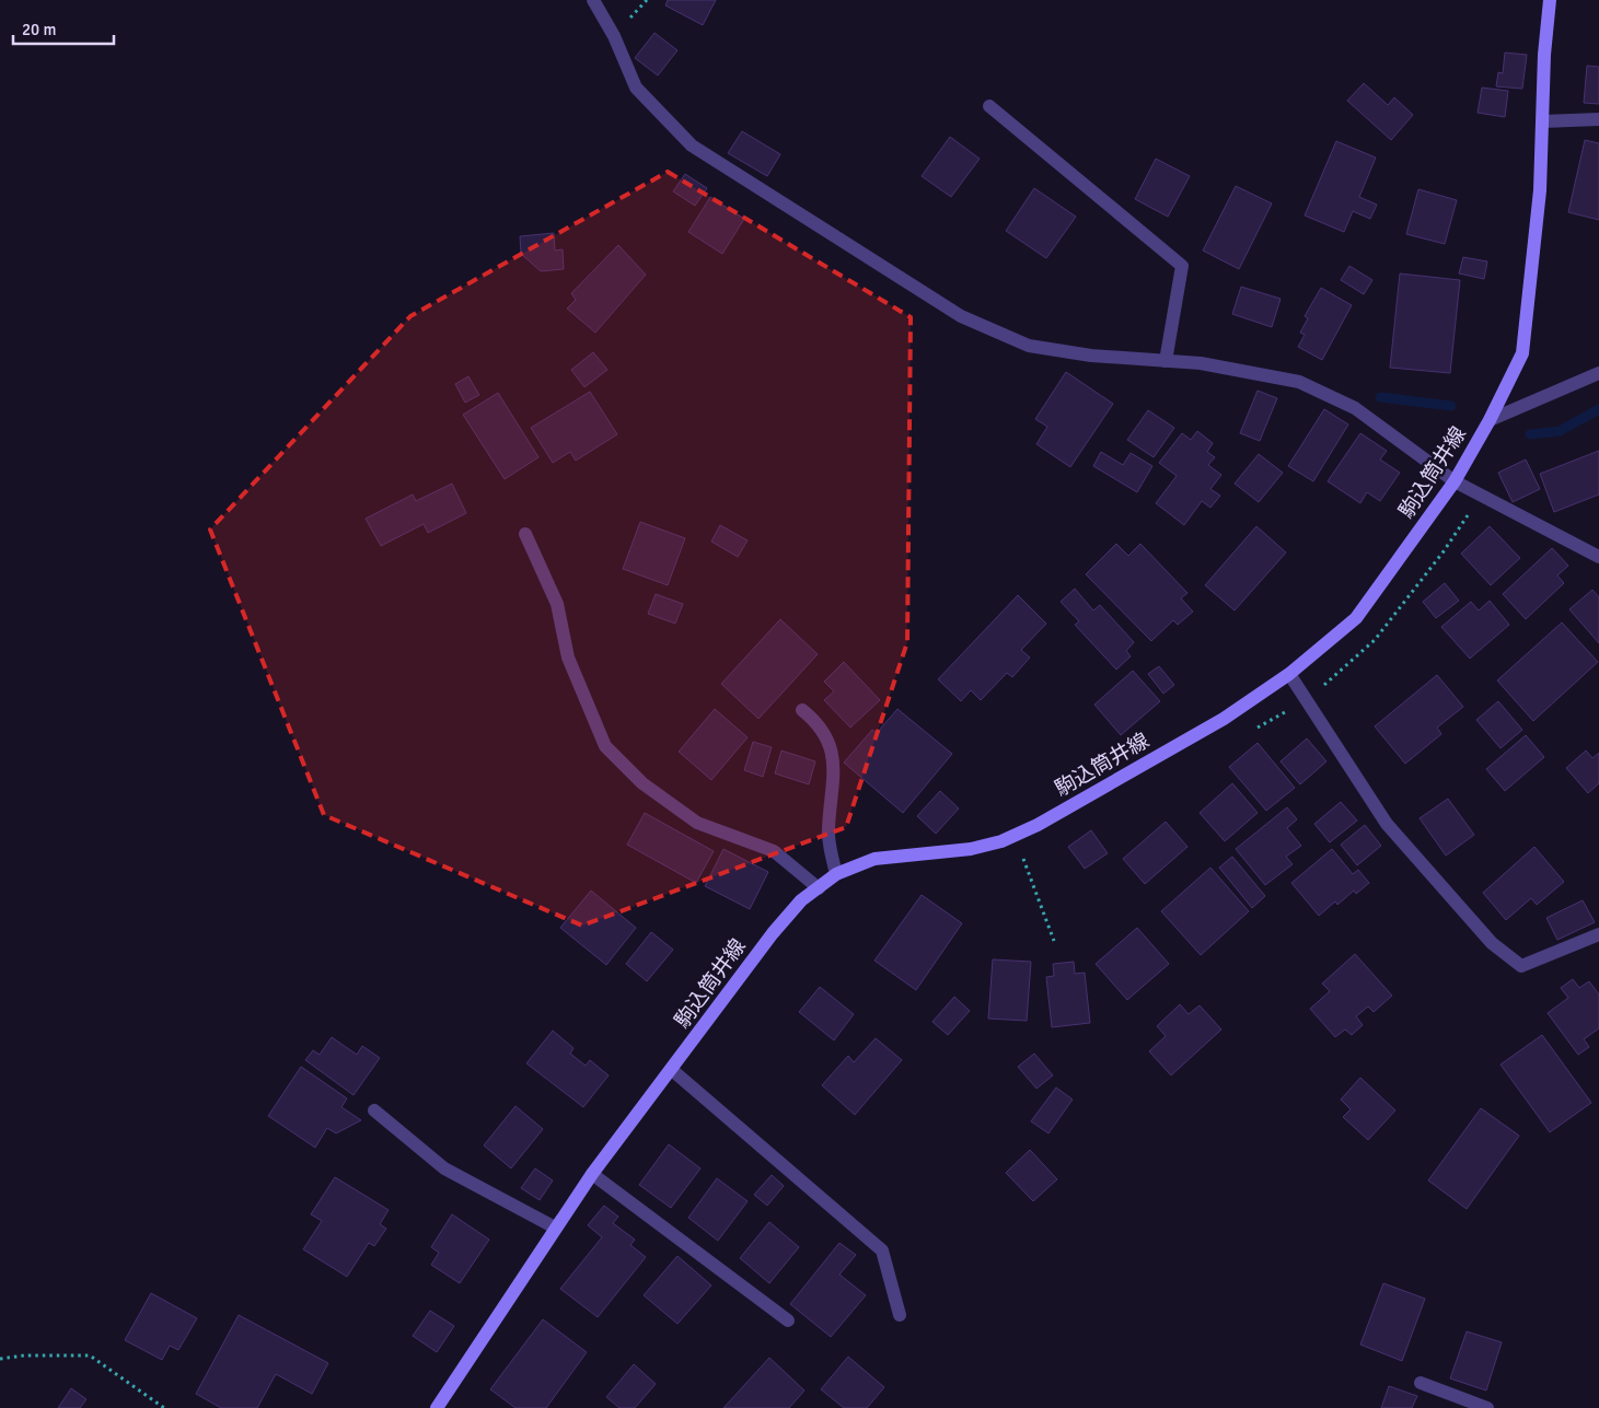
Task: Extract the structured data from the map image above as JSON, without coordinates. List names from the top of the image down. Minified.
{"streets":{"main road":["駒込筒井線"]},"scale_bar":"20 m"}
